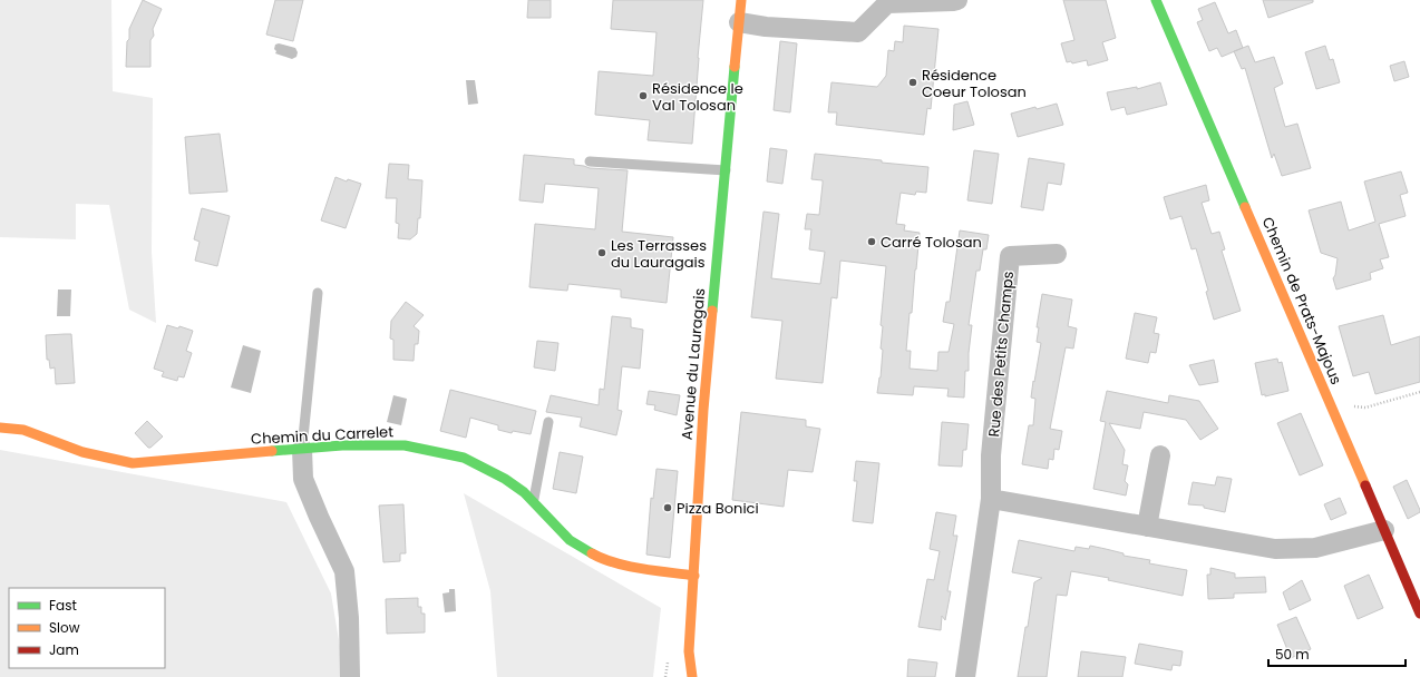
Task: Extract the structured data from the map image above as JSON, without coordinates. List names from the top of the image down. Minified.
{"streets":{"street":["Chemin de Prats-Majous","Rue des Petits Champs","Avenue du Lauragais","Chemin du Carrelet"]},"crossings":[["Avenue du Lauragais","Chemin du Carrelet"]],"places":["Résidence Coeur Tolosan","Résidence le Val Tolosan","Carré Tolosan","Les Terrasses du Lauragais","Pizza Bonici"],"legend":["Fast","Slow","Jam"],"scale_bar":"50 m"}
